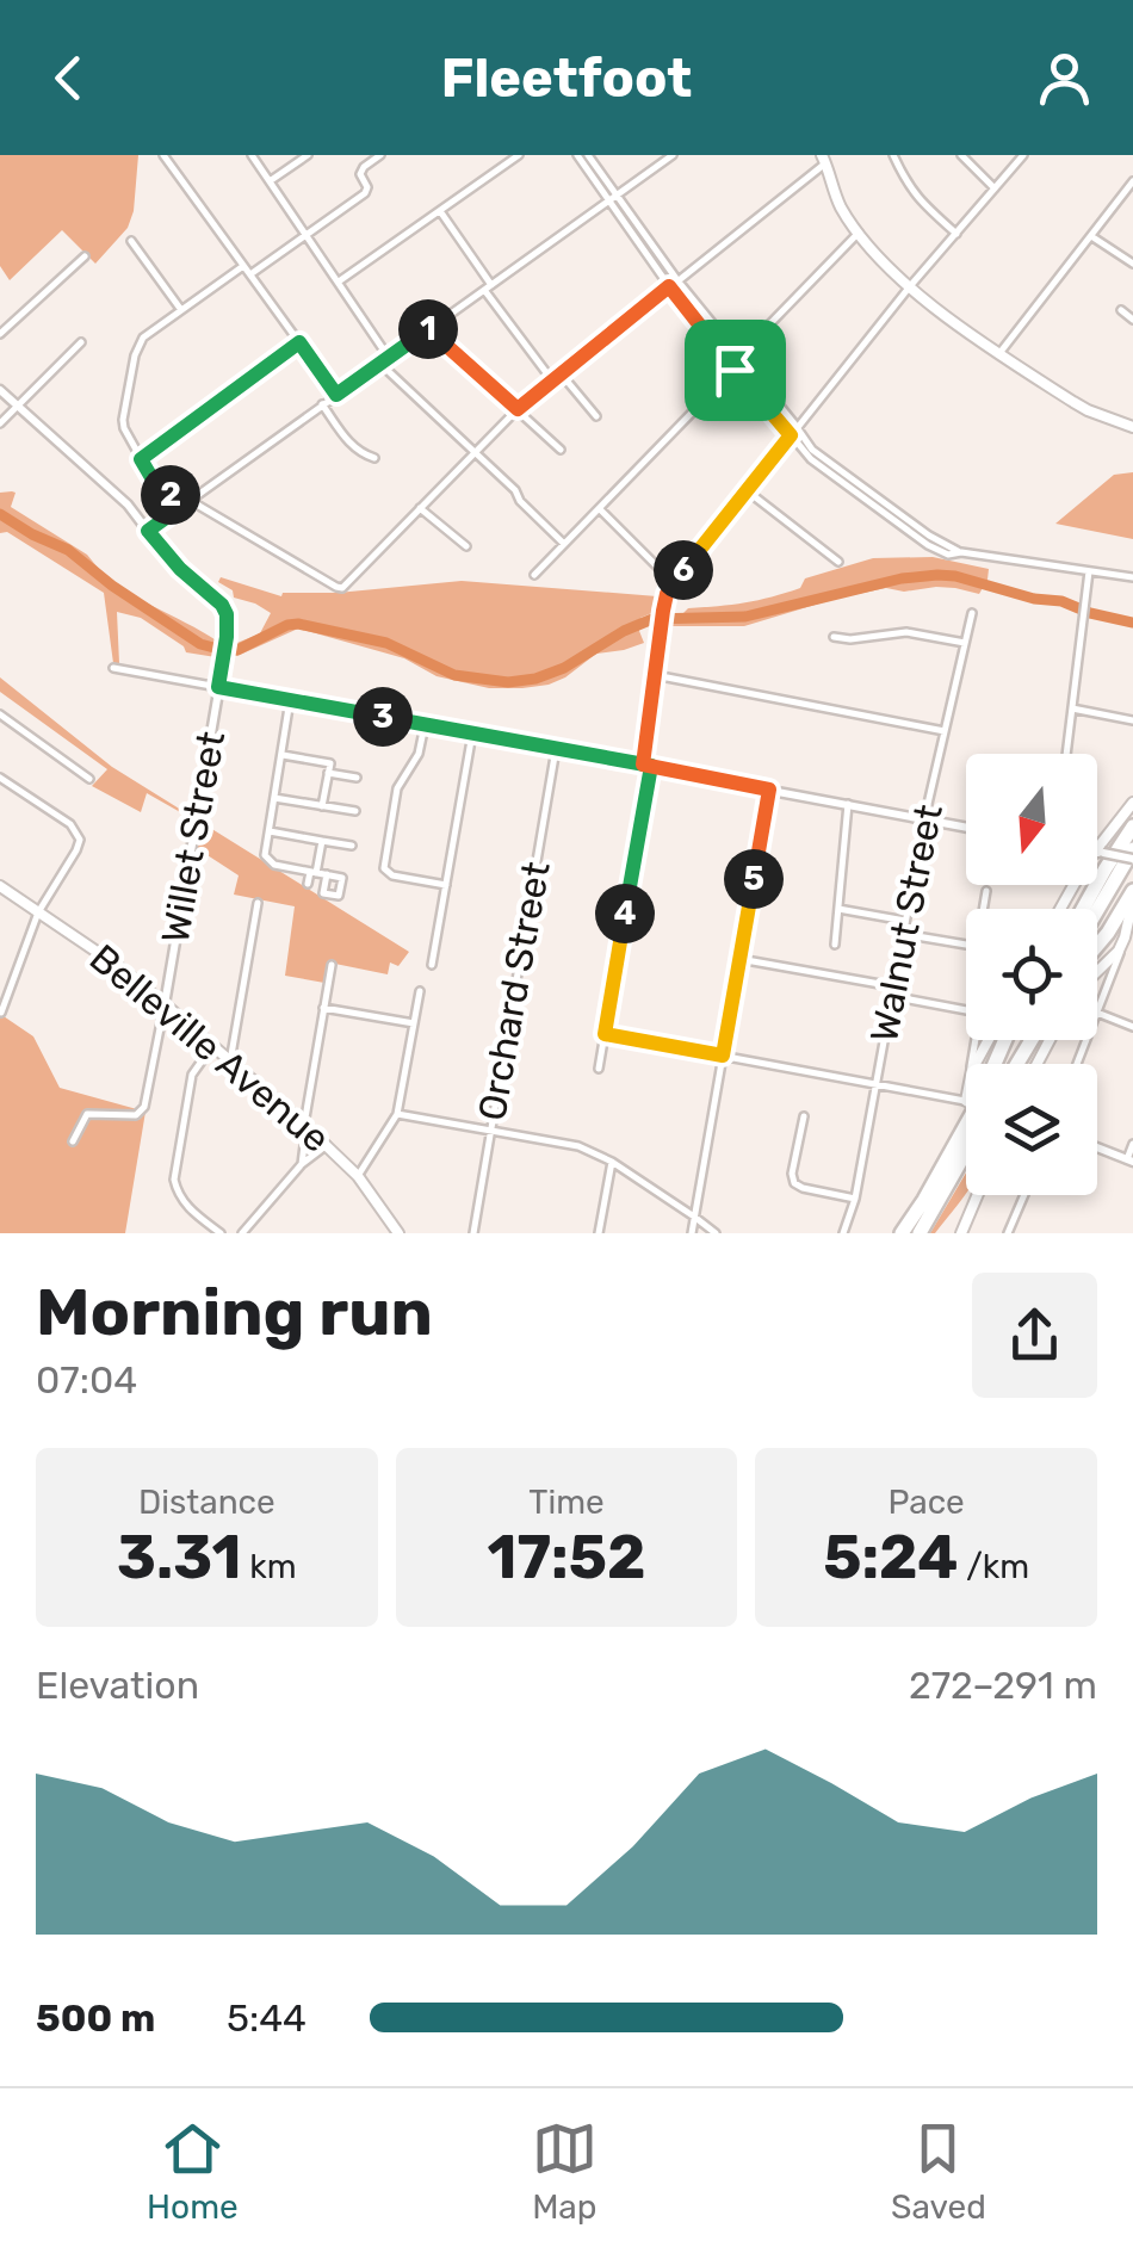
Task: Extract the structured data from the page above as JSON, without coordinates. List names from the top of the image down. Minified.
{"streets":{"main road":["Belleville Avenue"],"street":["Willet Street","Walnut Street","Orchard Street"]},"crossings":[["Willet Street","Belleville Avenue"]],"north":"bottom","page":{"header":"Fleetfoot","pins":["1","2","6","3","5","4"],"heading":["Morning run","07:04"],"stats":[["Distance","3.31 km"],["Time","17:52"],["Pace","5:24 /km"]],"chart":["Elevation","272–291 m"],"list":[{"name":"500 m","note":"5:44"}],"tabs":["Home","Map","Saved"]}}
